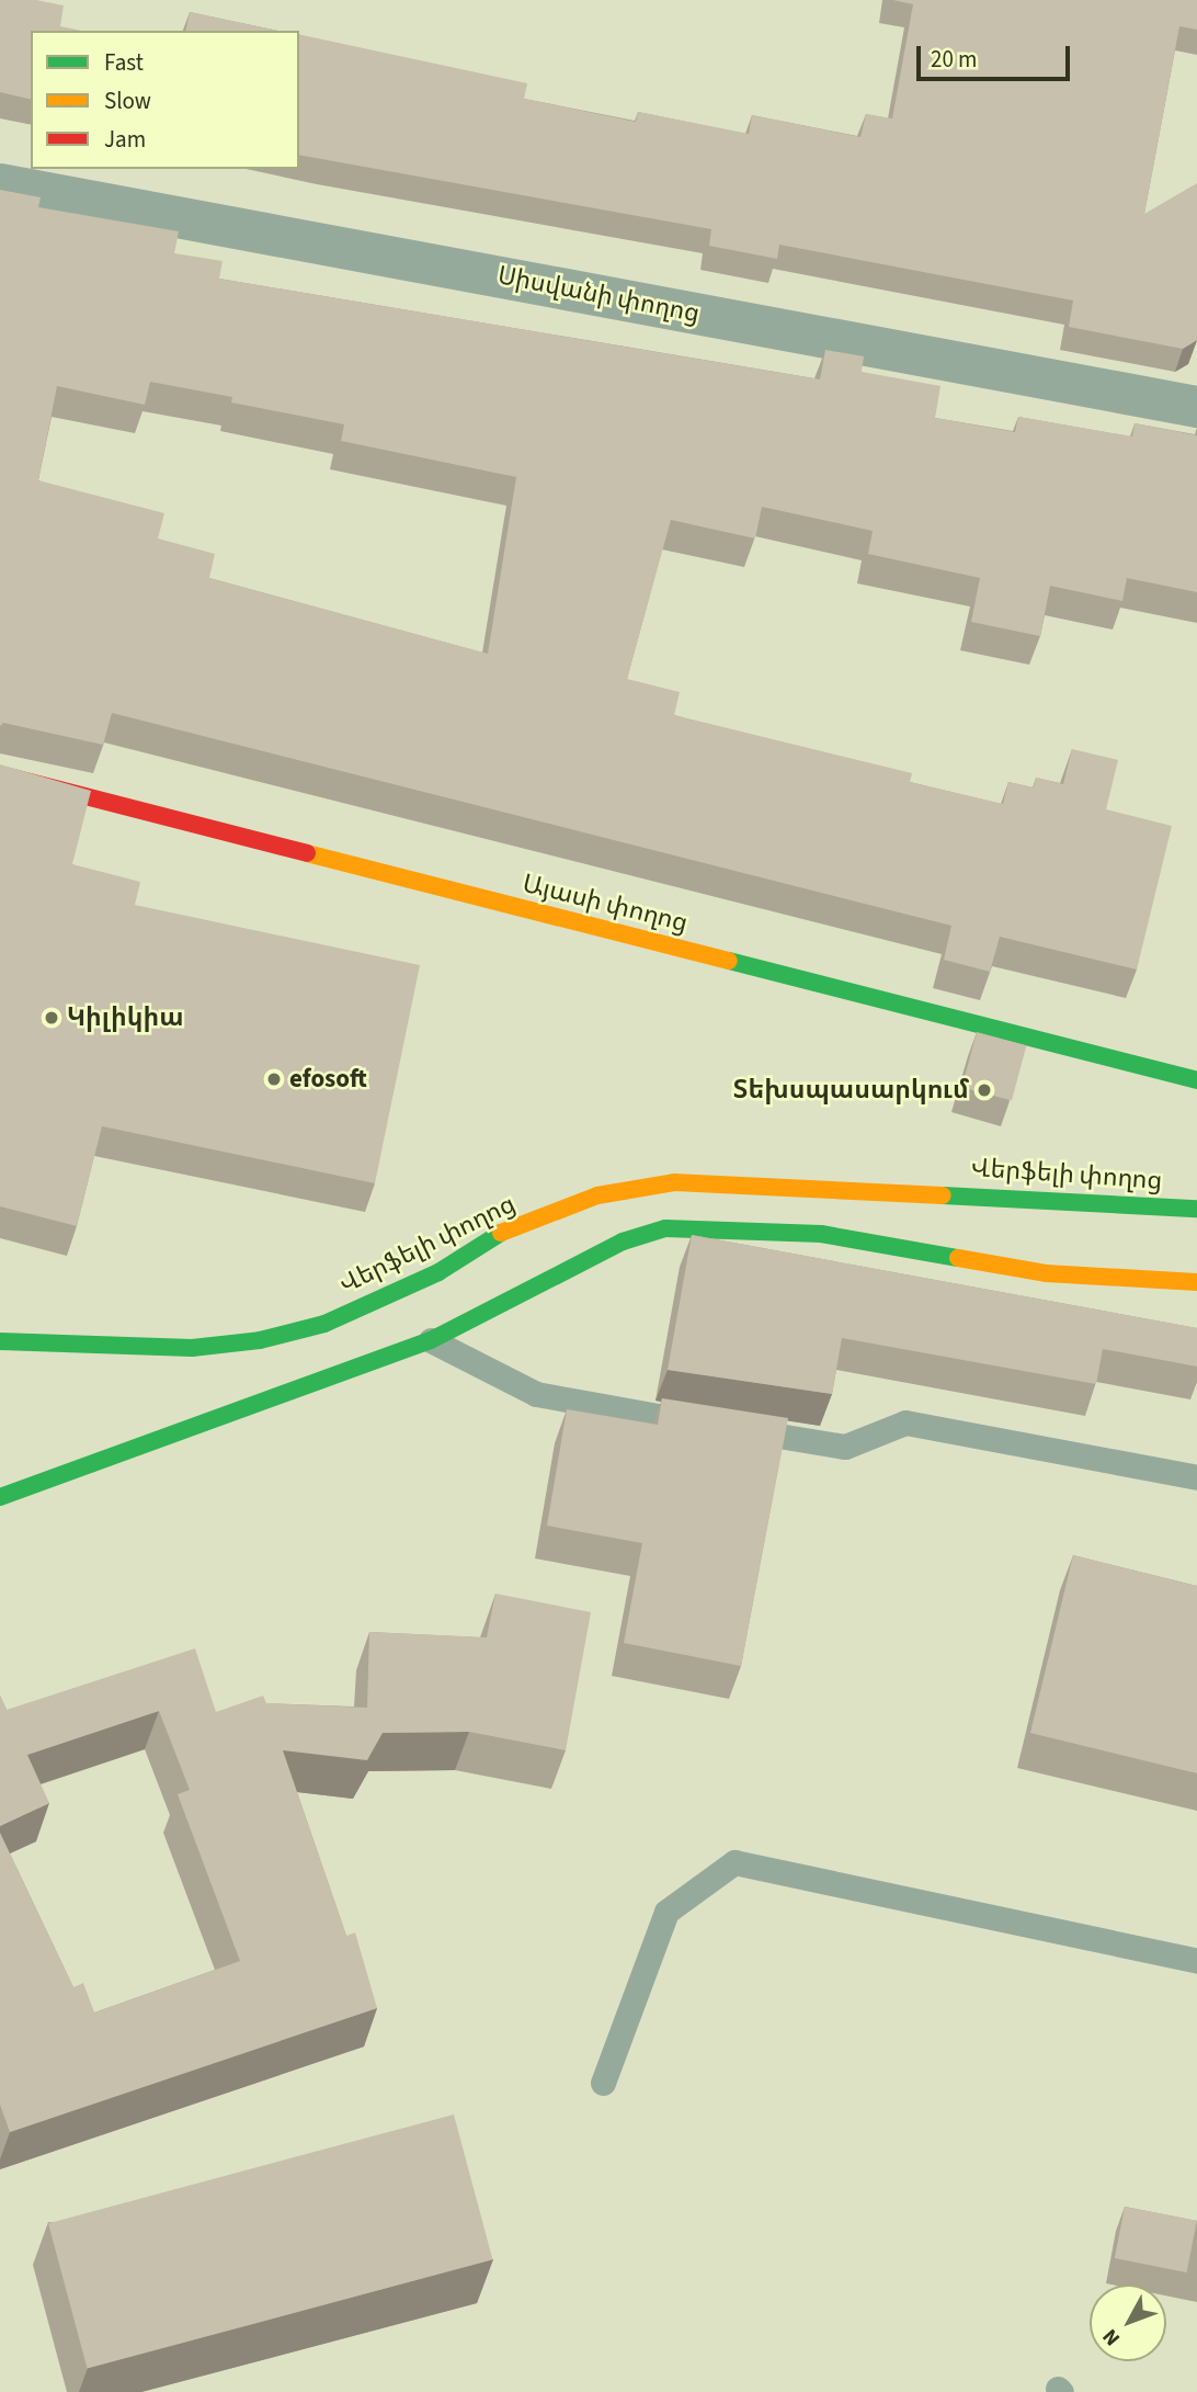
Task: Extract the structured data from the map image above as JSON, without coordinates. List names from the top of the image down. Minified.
{"streets":{"street":["Սիսվանի փողոց","Այասի փողոց","Վերֆելի փողոց"]},"places":["Կիլիկիա","efosoft","Տեխսպասարկում"],"legend":["Fast","Slow","Jam"],"scale_bar":"20 m","north":"bottom left"}
